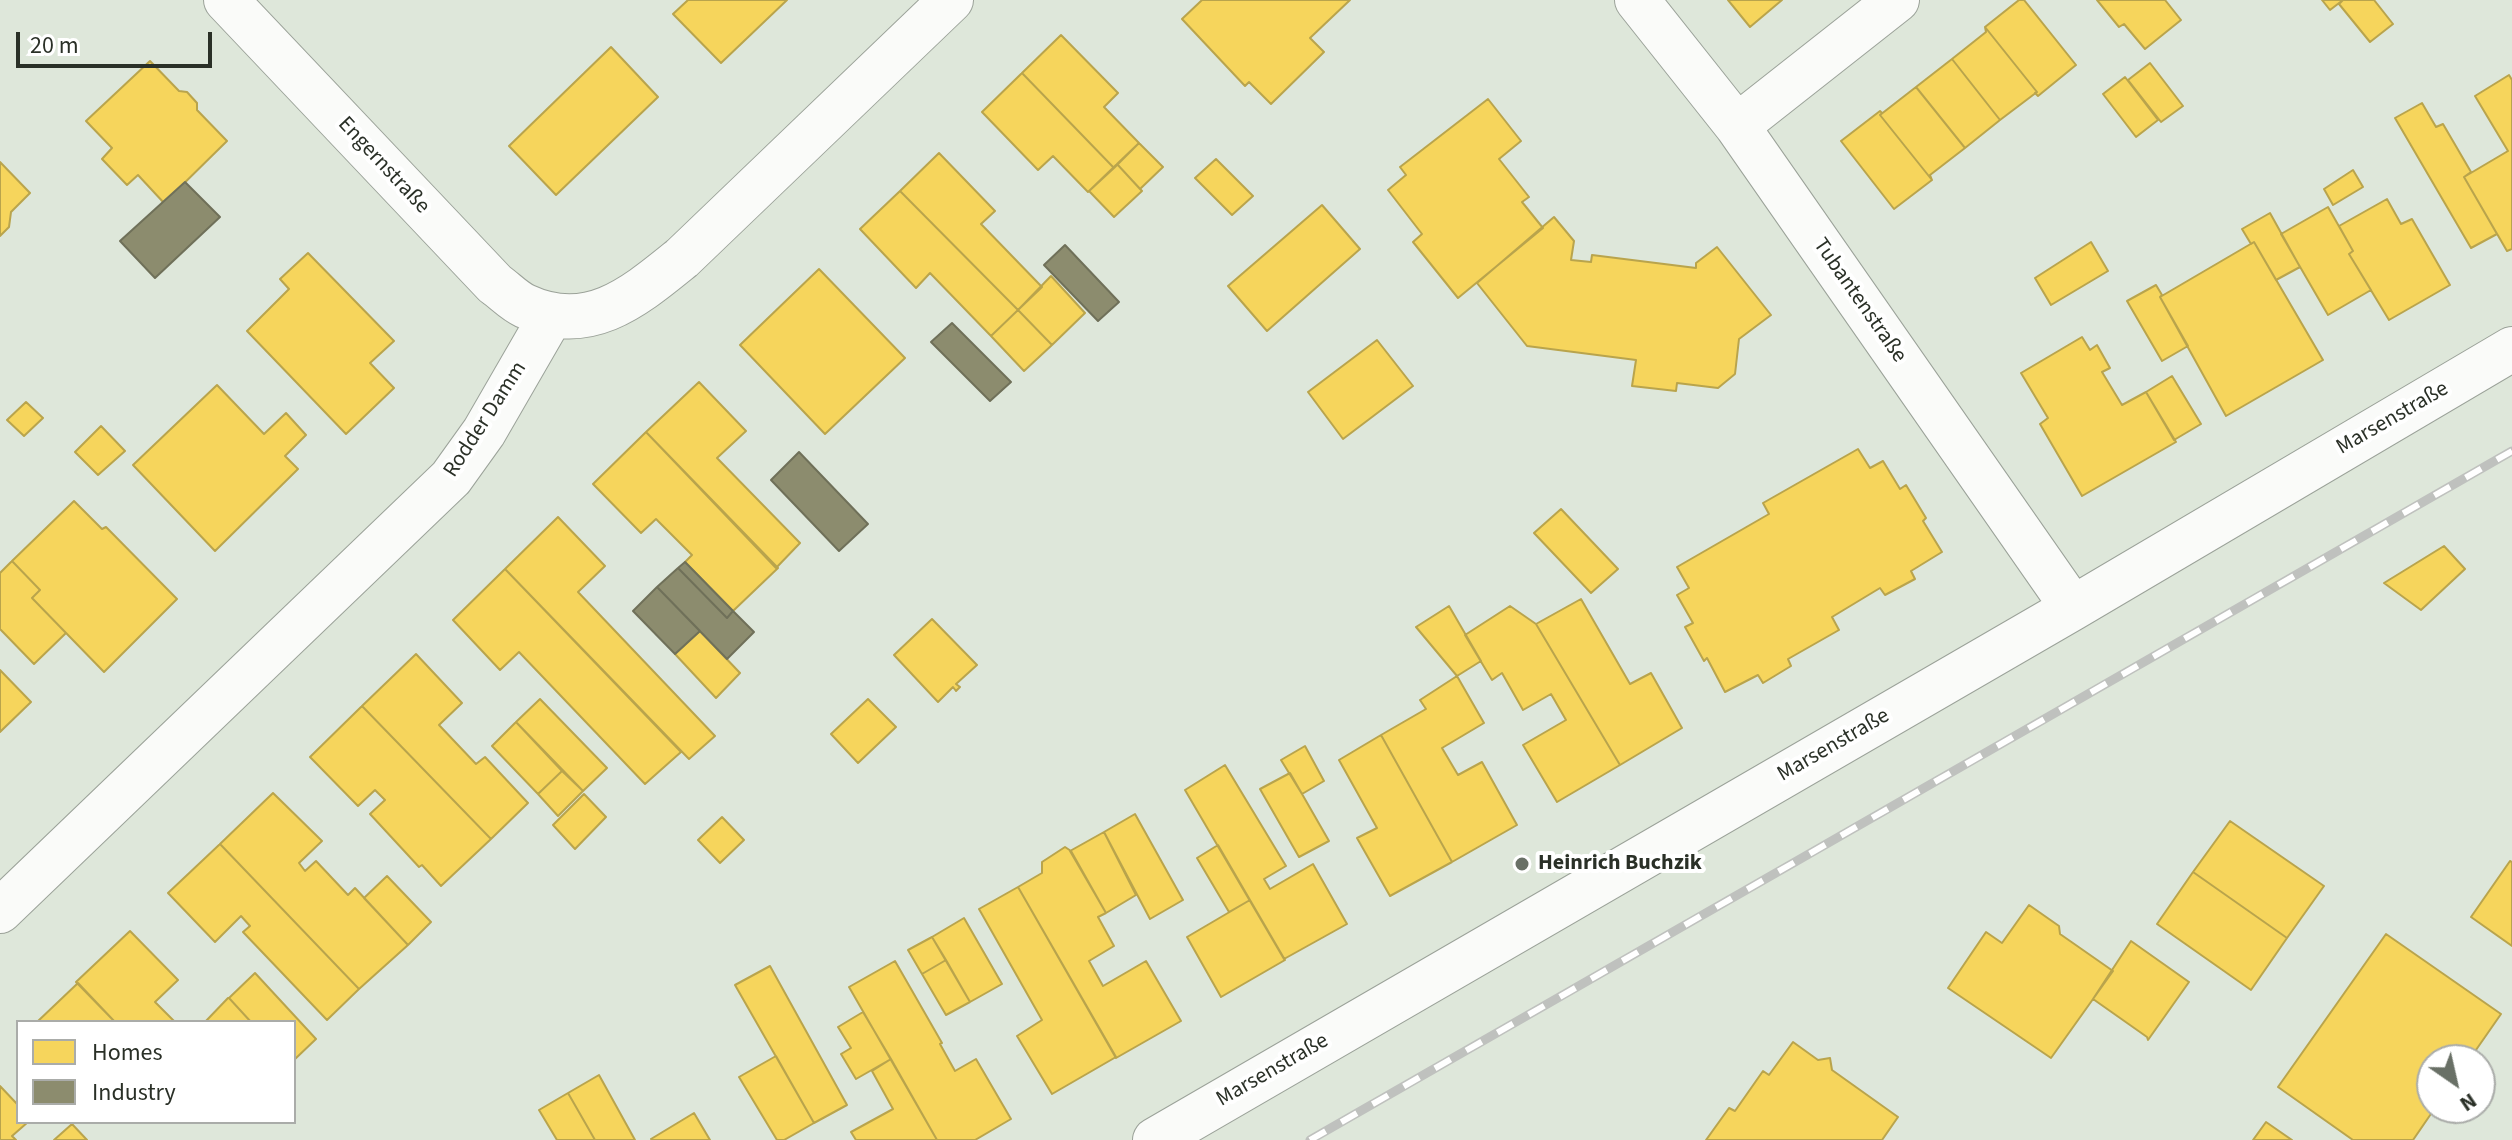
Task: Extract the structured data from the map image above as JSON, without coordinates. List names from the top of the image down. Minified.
{"streets":{"street":["Engernstraße","Tubantenstraße","Marsenstraße","Rodder Damm"]},"crossings":[["Engernstraße","Rodder Damm"],["Tubantenstraße","Marsenstraße"]],"places":["Heinrich Buchzik"],"legend":["Homes","Industry"],"scale_bar":"20 m","north":"bottom right"}
